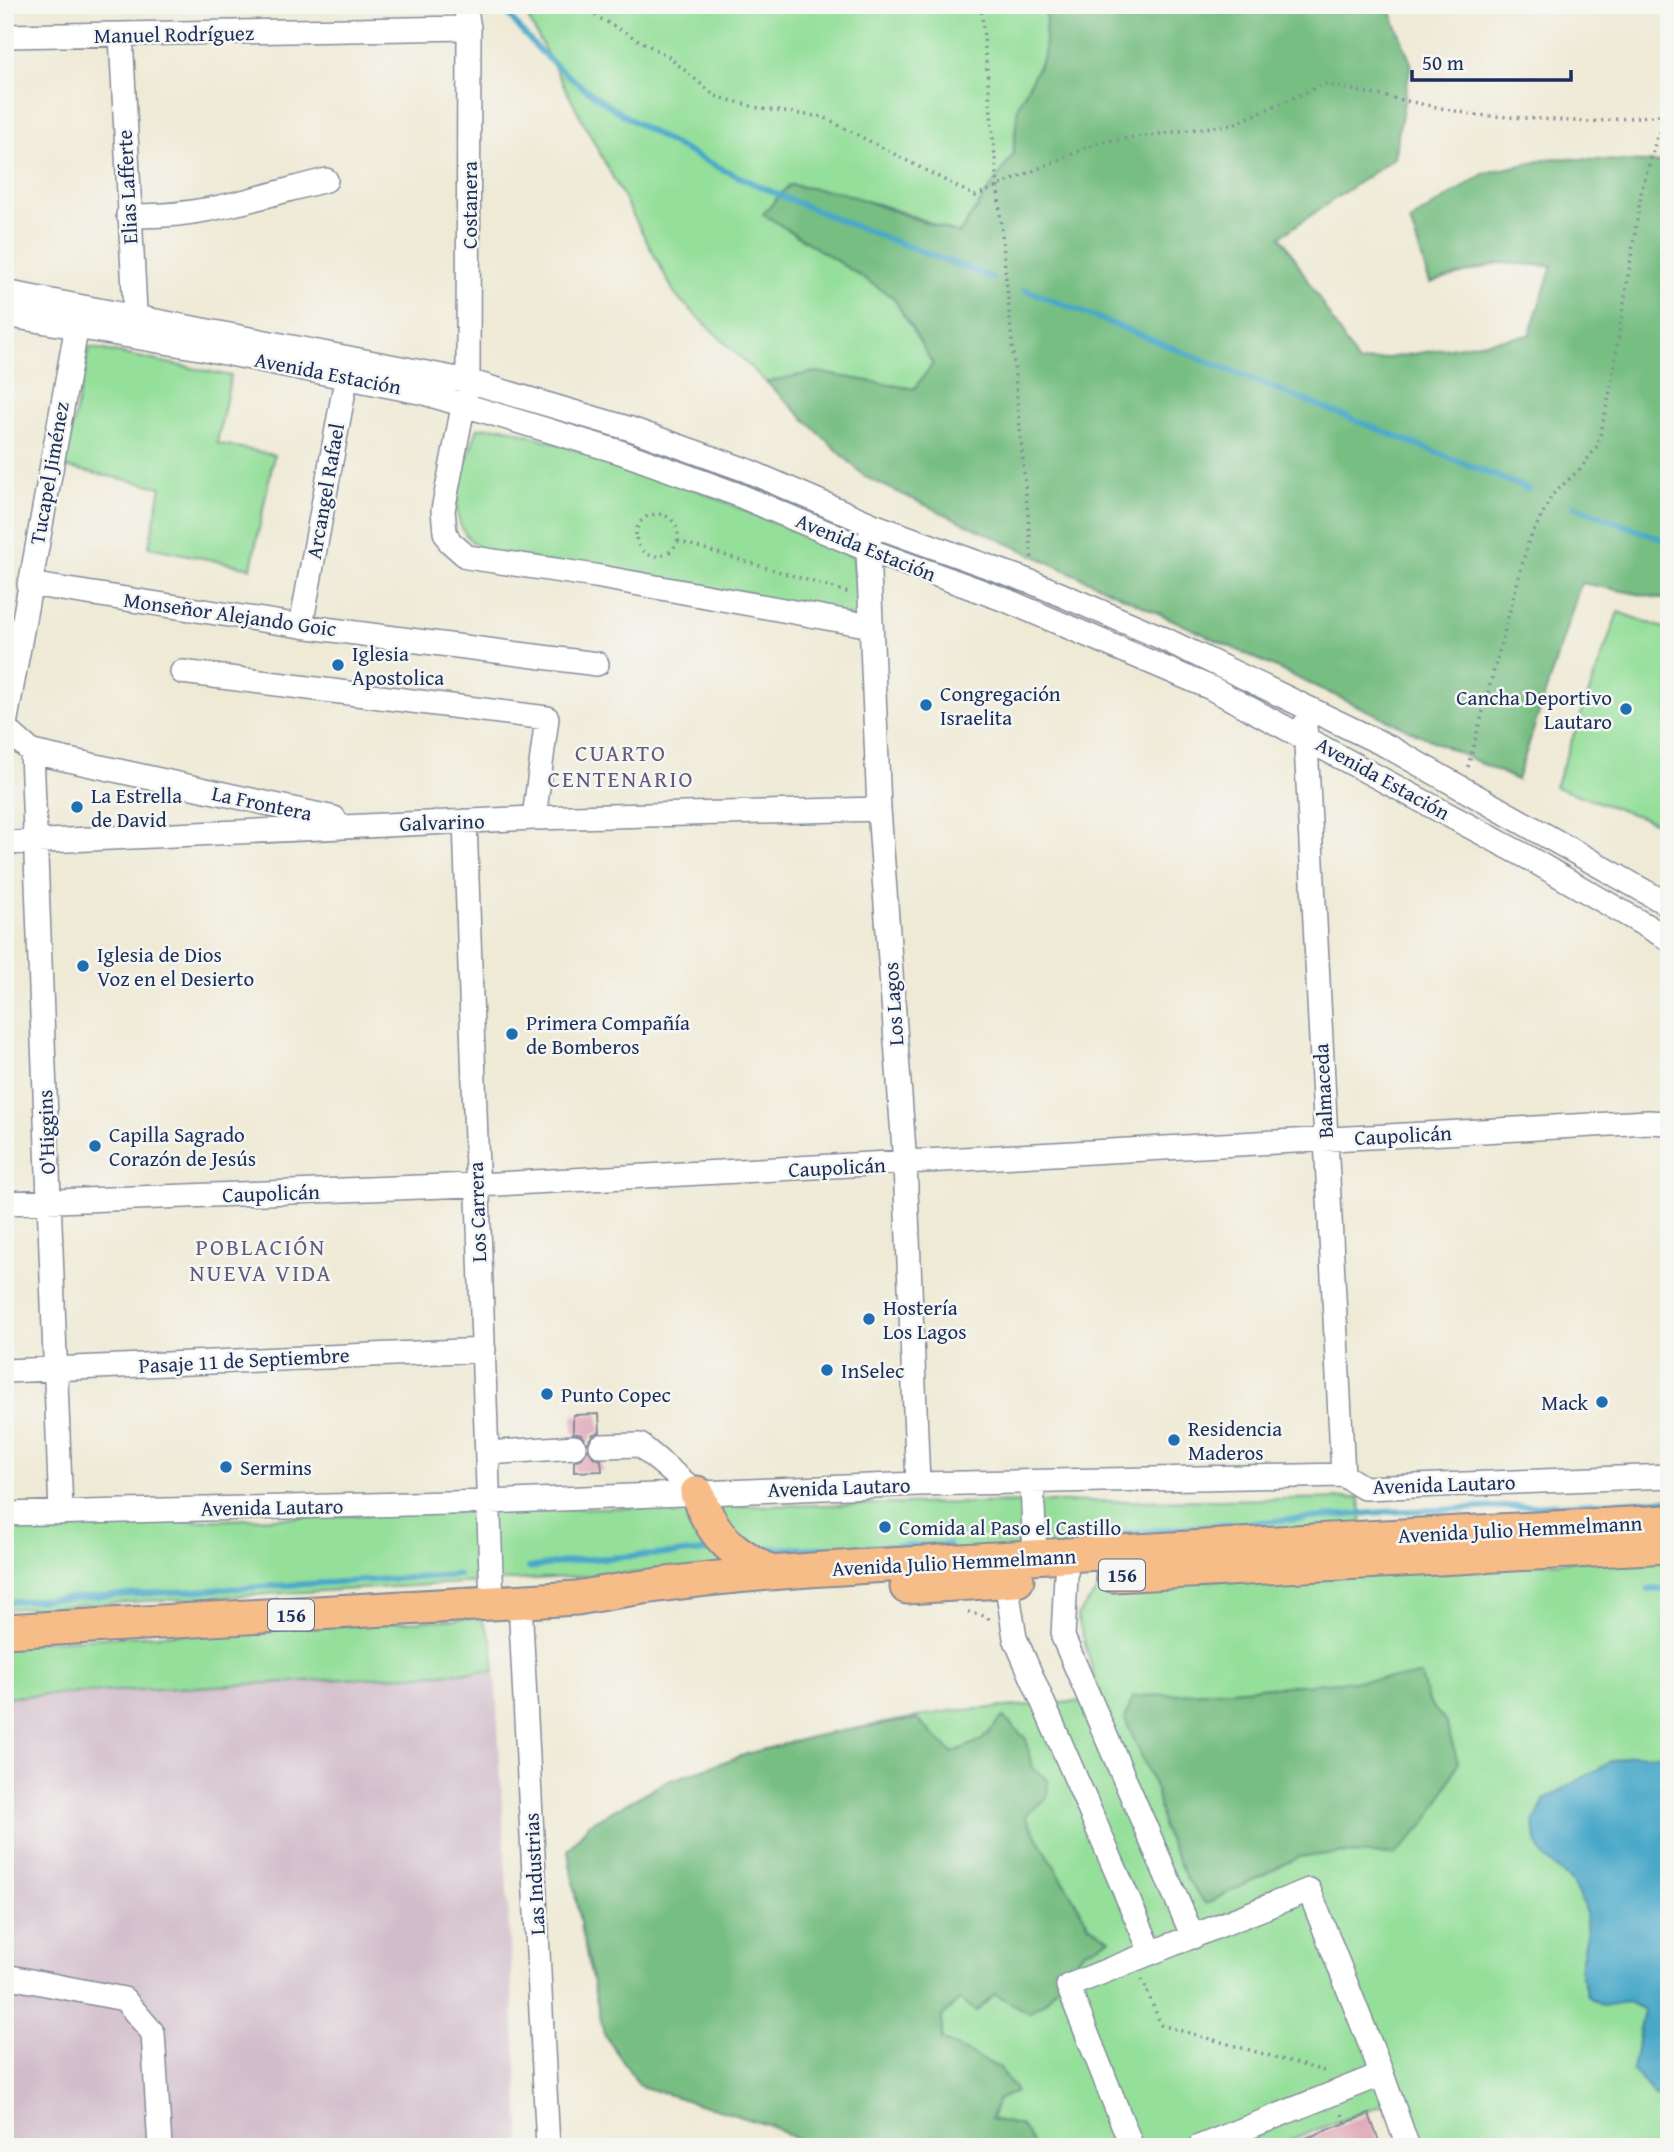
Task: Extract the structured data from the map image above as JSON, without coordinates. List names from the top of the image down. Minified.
{"streets":{"highway":["Avenida Julio Hemmelmann","156"],"street":["Manuel Rodríguez","Elias Lafferte","Costanera","Avenida Estación","Tucapel Jiménez","Arcangel Rafael","Monseñor Alejando Goic","La Frontera","Galvarino","Los Lagos","Balmaceda","O'Higgins","Caupolicán","Los Carrera","Pasaje 11 de Septiembre","Avenida Lautaro","Las Industrias"]},"crossings":[["Manuel Rodríguez","Elias Lafferte"],["Manuel Rodríguez","Costanera"],["Elias Lafferte","Avenida Estación"],["Costanera","Avenida Estación"],["Costanera","Los Lagos"],["Avenida Estación","Tucapel Jiménez"],["Avenida Estación","Arcangel Rafael"],["Avenida Estación","Los Lagos"],["Avenida Estación","Balmaceda"],["Tucapel Jiménez","Monseñor Alejando Goic"],["Tucapel Jiménez","La Frontera"],["Arcangel Rafael","Monseñor Alejando Goic"],["La Frontera","Galvarino"],["La Frontera","O'Higgins"],["Galvarino","Los Lagos"],["Galvarino","O'Higgins"],["Galvarino","Los Carrera"],["Los Lagos","Caupolicán"],["Los Lagos","Avenida Lautaro"],["Balmaceda","Caupolicán"],["Balmaceda","Avenida Lautaro"],["O'Higgins","Caupolicán"],["O'Higgins","Pasaje 11 de Septiembre"],["O'Higgins","Avenida Lautaro"],["Caupolicán","Los Carrera"],["Los Carrera","Pasaje 11 de Septiembre"],["Los Carrera","Avenida Lautaro"],["Los Carrera","Avenida Julio Hemmelmann"],["Los Carrera","Las Industrias"],["Avenida Julio Hemmelmann","Las Industrias"]],"districts":["CUARTO CENTENARIO","POBLACIÓN NUEVA VIDA"],"places":["Iglesia Apostolica","Congregación Israelita","Cancha Deportivo Lautaro","La Estrella de David","Iglesia de Dios Voz en el Desierto","Primera Compañía de Bomberos","Capilla Sagrado Corazón de Jesús","Hostería Los Lagos","InSelec","Punto Copec","Mack","Residencia Maderos","Sermins","Comida al Paso el Castillo"],"scale_bar":"50 m"}
